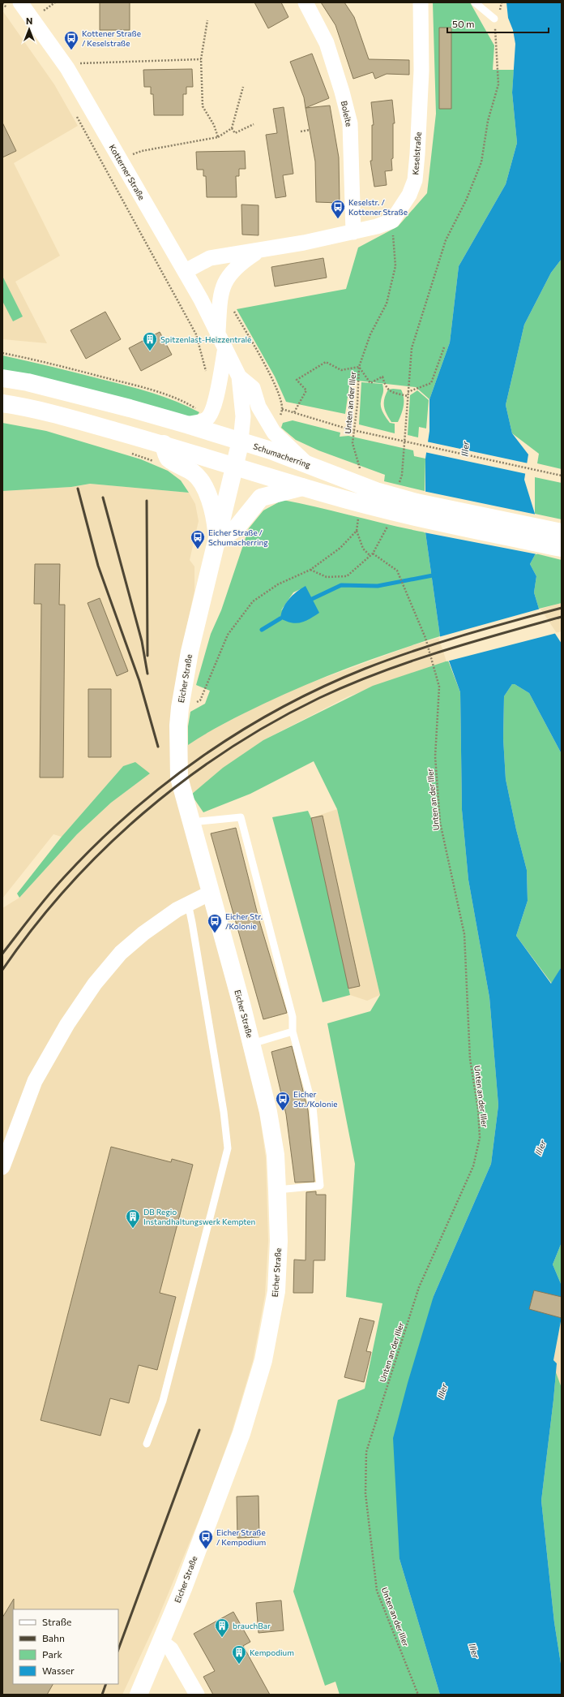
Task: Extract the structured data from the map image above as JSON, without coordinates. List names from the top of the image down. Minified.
{"streets":{"street":["Boleite","Keselstraße","Kotterner Straße","Schumacherring","Eicher Straße"],"path":["Unten an der Iller"]},"crossings":[["Keselstraße","Unten an der Iller"],["Kotterner Straße","Schumacherring"],["Kotterner Straße","Eicher Straße"]],"water":["Iller"],"places":{"bus stop":["Kottener Straße / Keselstraße","Keselstr. / Kottener Straße","Eicher Straße / Schumacherring","Eicher Str. /Kolonie","Eicher Str./Kolonie","Eicher Straße / Kempodium"],"building":["Spitzenlast-Heizzentrale","DB Regio Instandhaltungswerk Kempten","brauchBar","Kempodium"]},"legend":["Straße","Bahn","Park","Wasser"],"scale_bar":"50 m","north":"top"}
